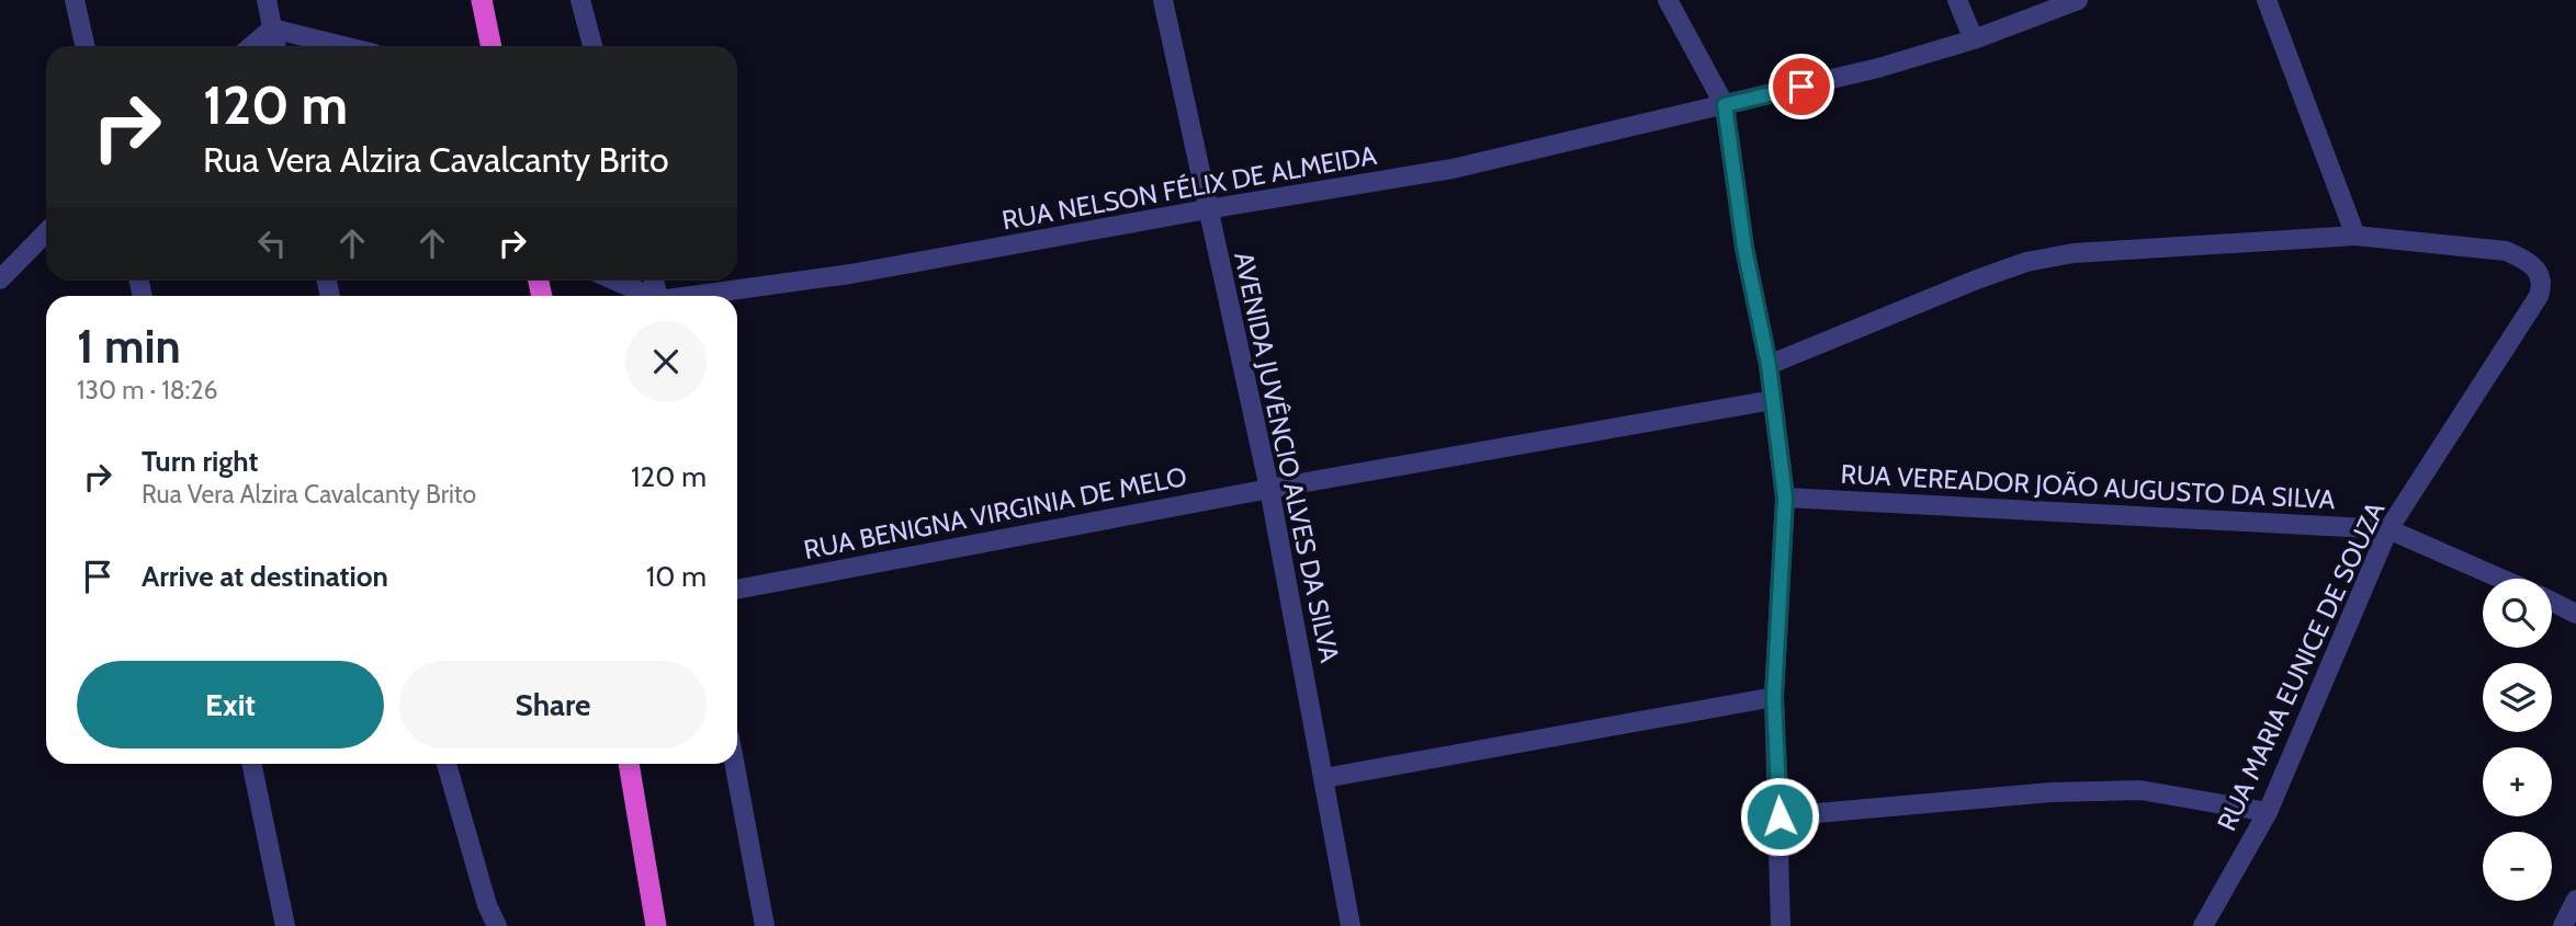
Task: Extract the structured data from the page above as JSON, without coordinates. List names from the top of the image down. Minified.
{"streets":{"street":["RUA NELSON FÉLIX DE ALMEIDA","AVENIDA JUVÊNCIO ALVES DA SILVA","RUA VEREADOR JOÃO AUGUSTO DA SILVA","RUA BENIGNA VIRGINIA DE MELO","RUA MARIA EUNICE DE SOUZA"]},"crossings":[["RUA NELSON FÉLIX DE ALMEIDA","AVENIDA JUVÊNCIO ALVES DA SILVA"],["AVENIDA JUVÊNCIO ALVES DA SILVA","RUA BENIGNA VIRGINIA DE MELO"],["RUA VEREADOR JOÃO AUGUSTO DA SILVA","RUA MARIA EUNICE DE SOUZA"]],"page":{"turn":["120 m","Rua Vera Alzira Cavalcanty Brito"],"heading":["1 min","130 m · 18:26"],"list":[{"name":"Turn right","note":"Rua Vera Alzira Cavalcanty Brito","value":"120 m"},{"name":"Arrive at destination","value":"10 m"}],"map_buttons":["+","−"],"buttons":["Exit","Share"]}}
